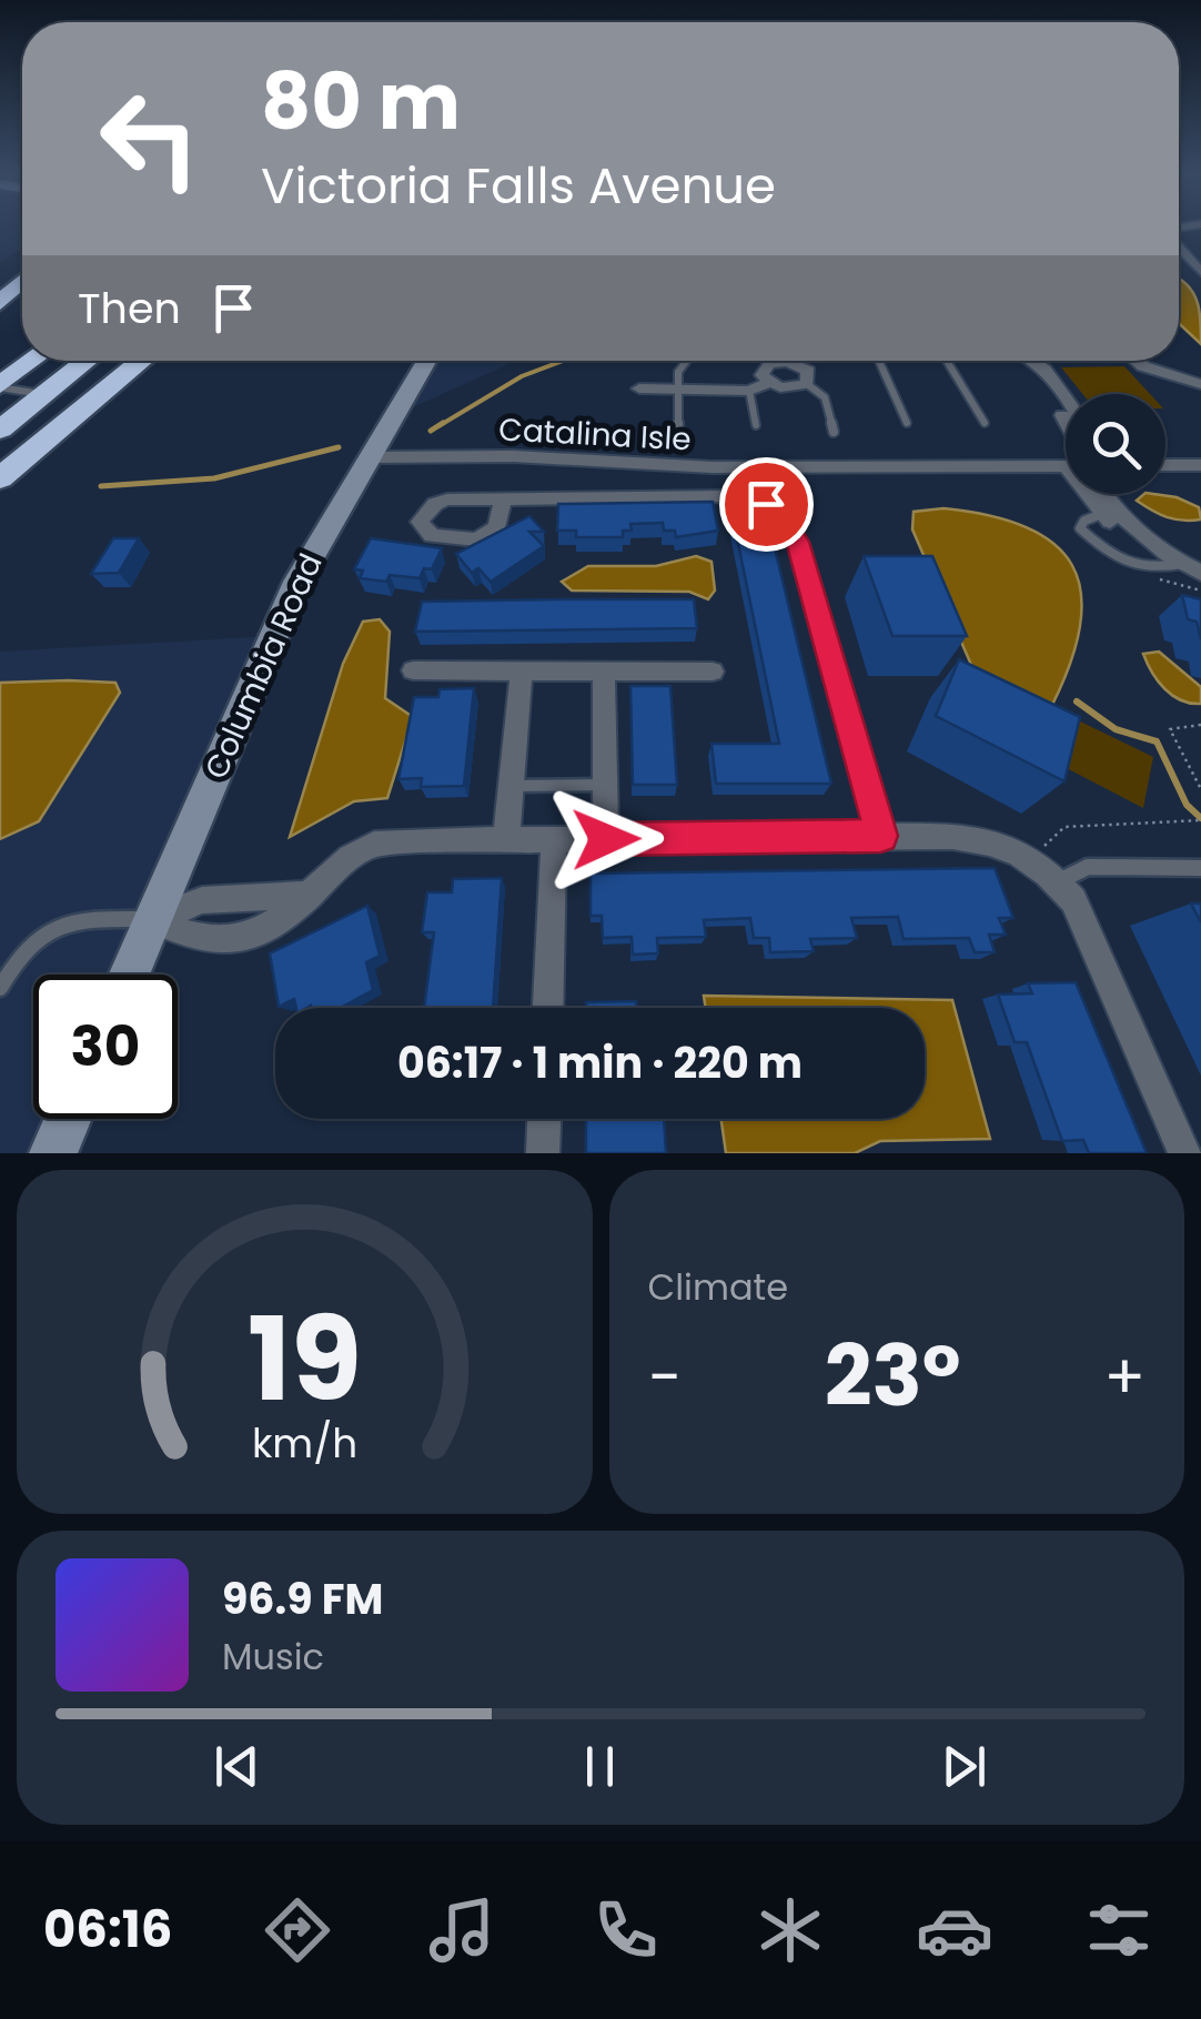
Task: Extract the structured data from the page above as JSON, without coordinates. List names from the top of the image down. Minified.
{"streets":{"street":["Catalina Isle","Columbia Road"]},"crossings":[["Catalina Isle","Columbia Road"]],"page":{"turn":["80 m","Victoria Falls Avenue"],"then":"Then","limit":"30","trip":"06:17 · 1 min · 220 m","tile":"Climate","heat":["−","23°","+"],"song":["96.9 FM","Music"],"tabs":"06:16","gauge":["19","km/h"]}}
